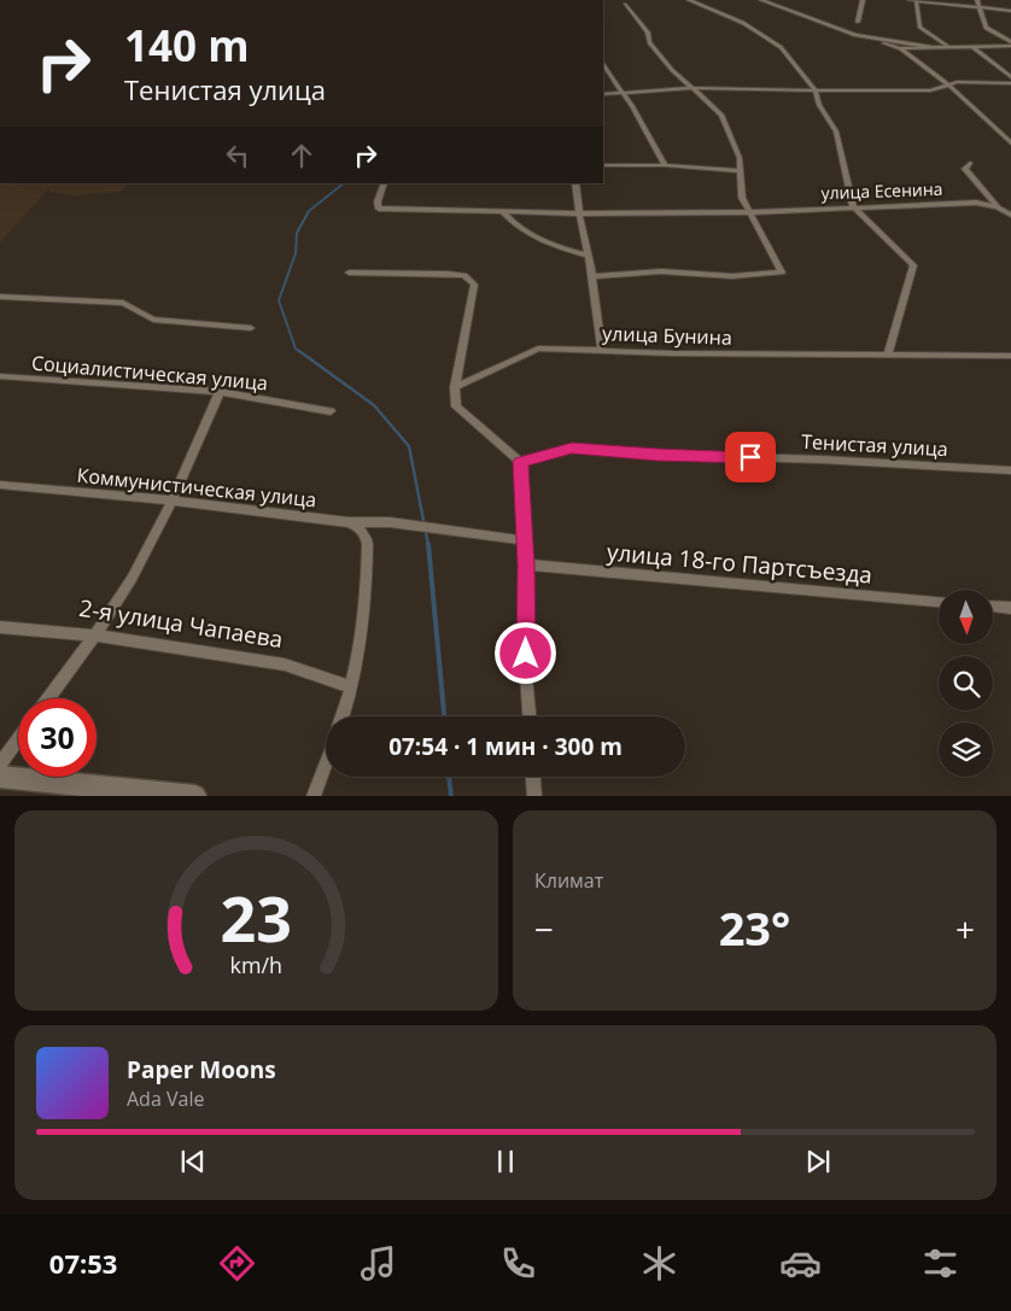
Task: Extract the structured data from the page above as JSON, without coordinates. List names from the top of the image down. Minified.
{"streets":{"street":["улица Есенина","улица Бунина","Социалистическая улица","Тенистая улица","Коммунистическая улица","улица 18-го Партсъезда","2-я улица Чапаева"]},"north":"bottom","page":{"turn":["140 m","Тенистая улица"],"limit":"30","trip":"07:54 · 1 мин · 300 m","tile":"Климат","heat":["−","23°","+"],"song":["Paper Moons","Ada Vale"],"tabs":"07:53","gauge":["23","km/h"]}}
